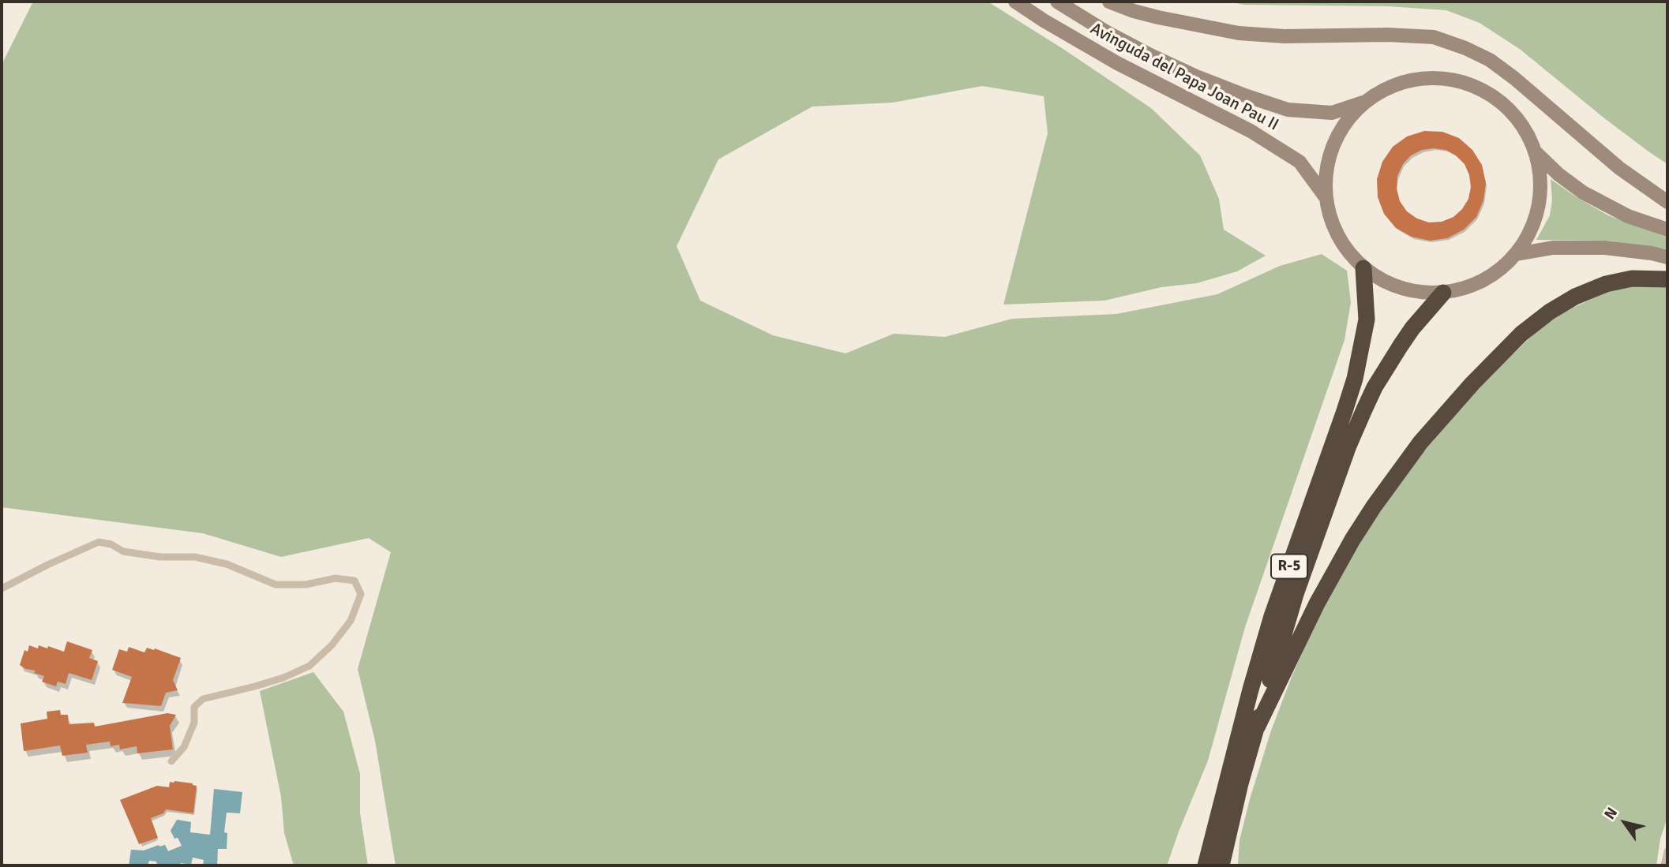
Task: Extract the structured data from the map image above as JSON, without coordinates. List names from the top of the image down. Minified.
{"streets":{"highway":["R-5"],"main road":["Avinguda del Papa Joan Pau II"]},"north":"top left"}
